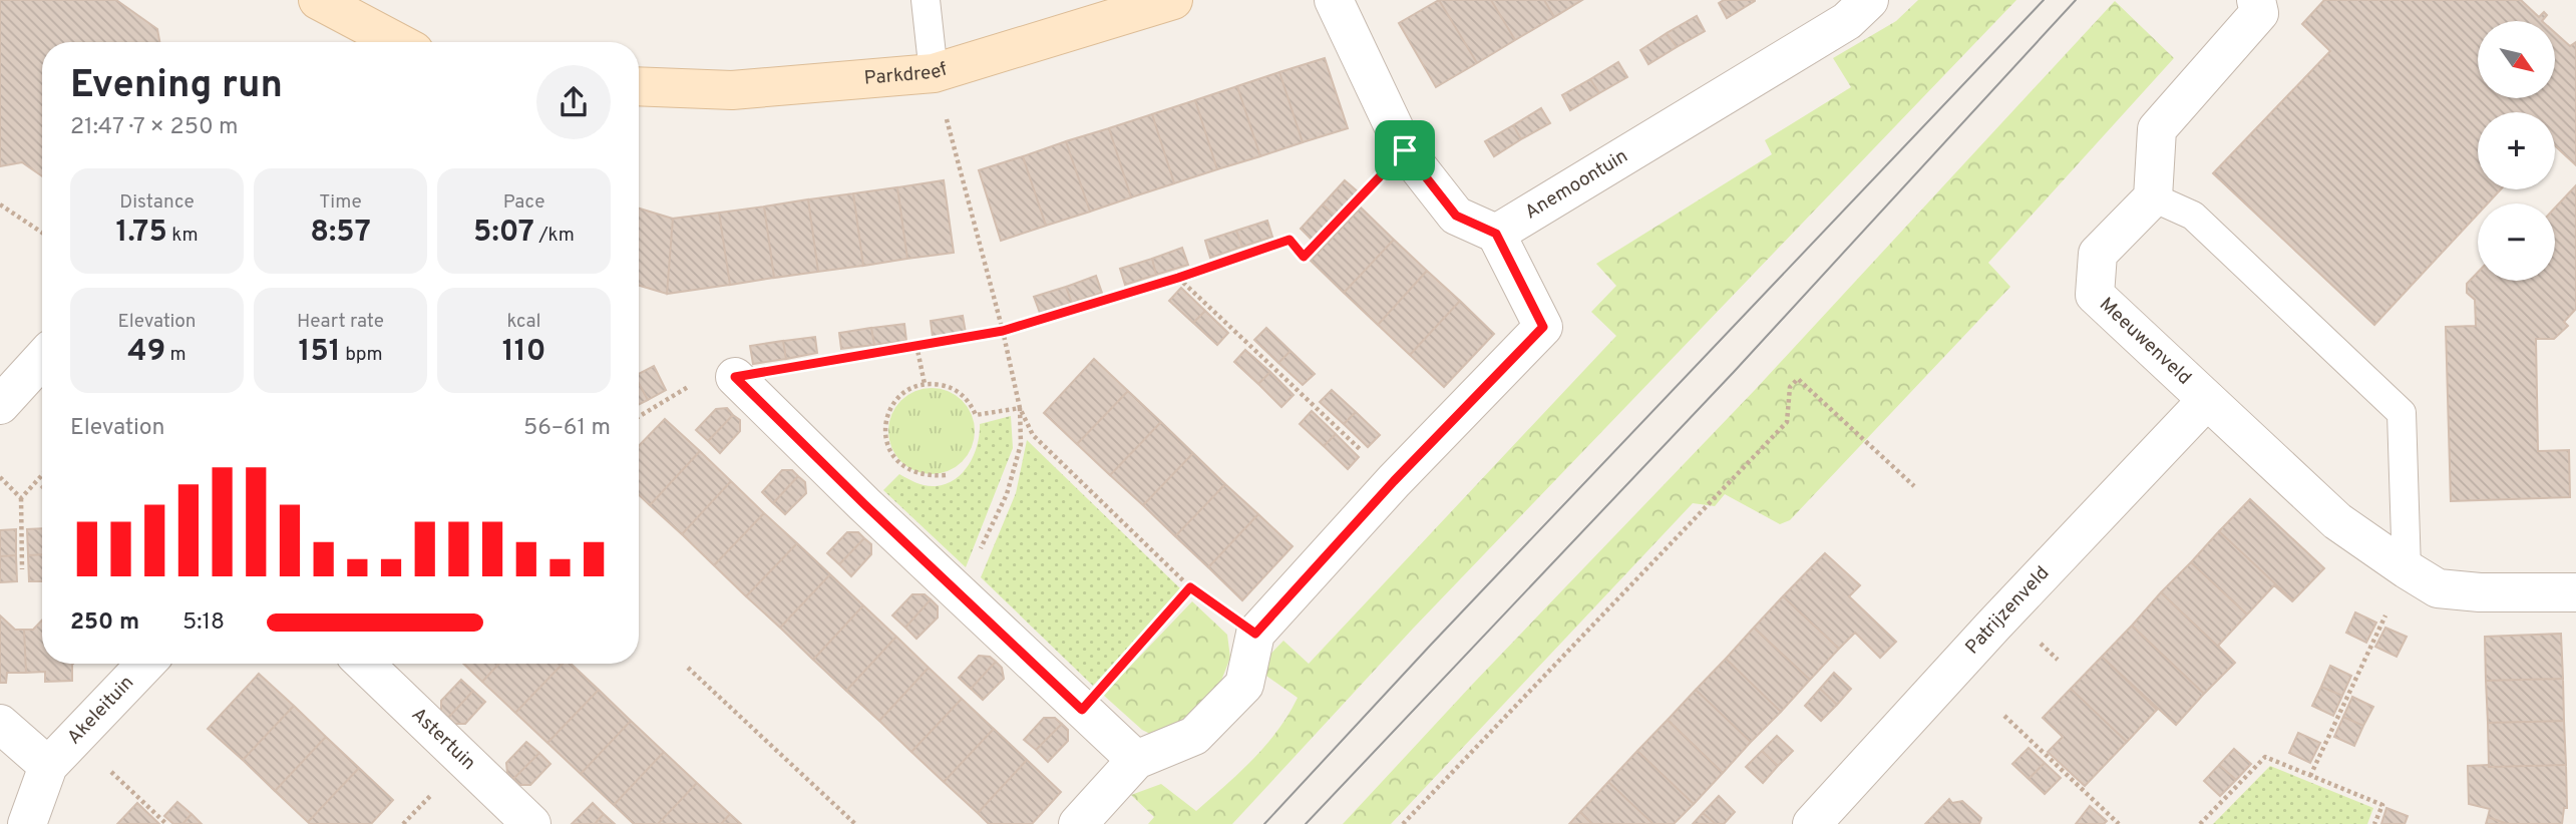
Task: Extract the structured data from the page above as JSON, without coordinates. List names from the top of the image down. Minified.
{"streets":{"street":["Parkdreef","Anemoontuin","Meeuwenveld","Patrijzenveld","Akeleituin","Astertuin"]},"crossings":[["Meeuwenveld","Patrijzenveld"]],"north":"bottom right","page":{"map_buttons":["+","−"],"heading":["Evening run","21:47 · 7 × 250 m"],"stats":[["Distance","1.75 km"],["Time","8:57"],["Pace","5:07 /km"],["Elevation","49 m"],["Heart rate","151 bpm"],["kcal","110"]],"chart":["Elevation","56–61 m"],"list":[{"name":"250 m","note":"5:18"}]}}
